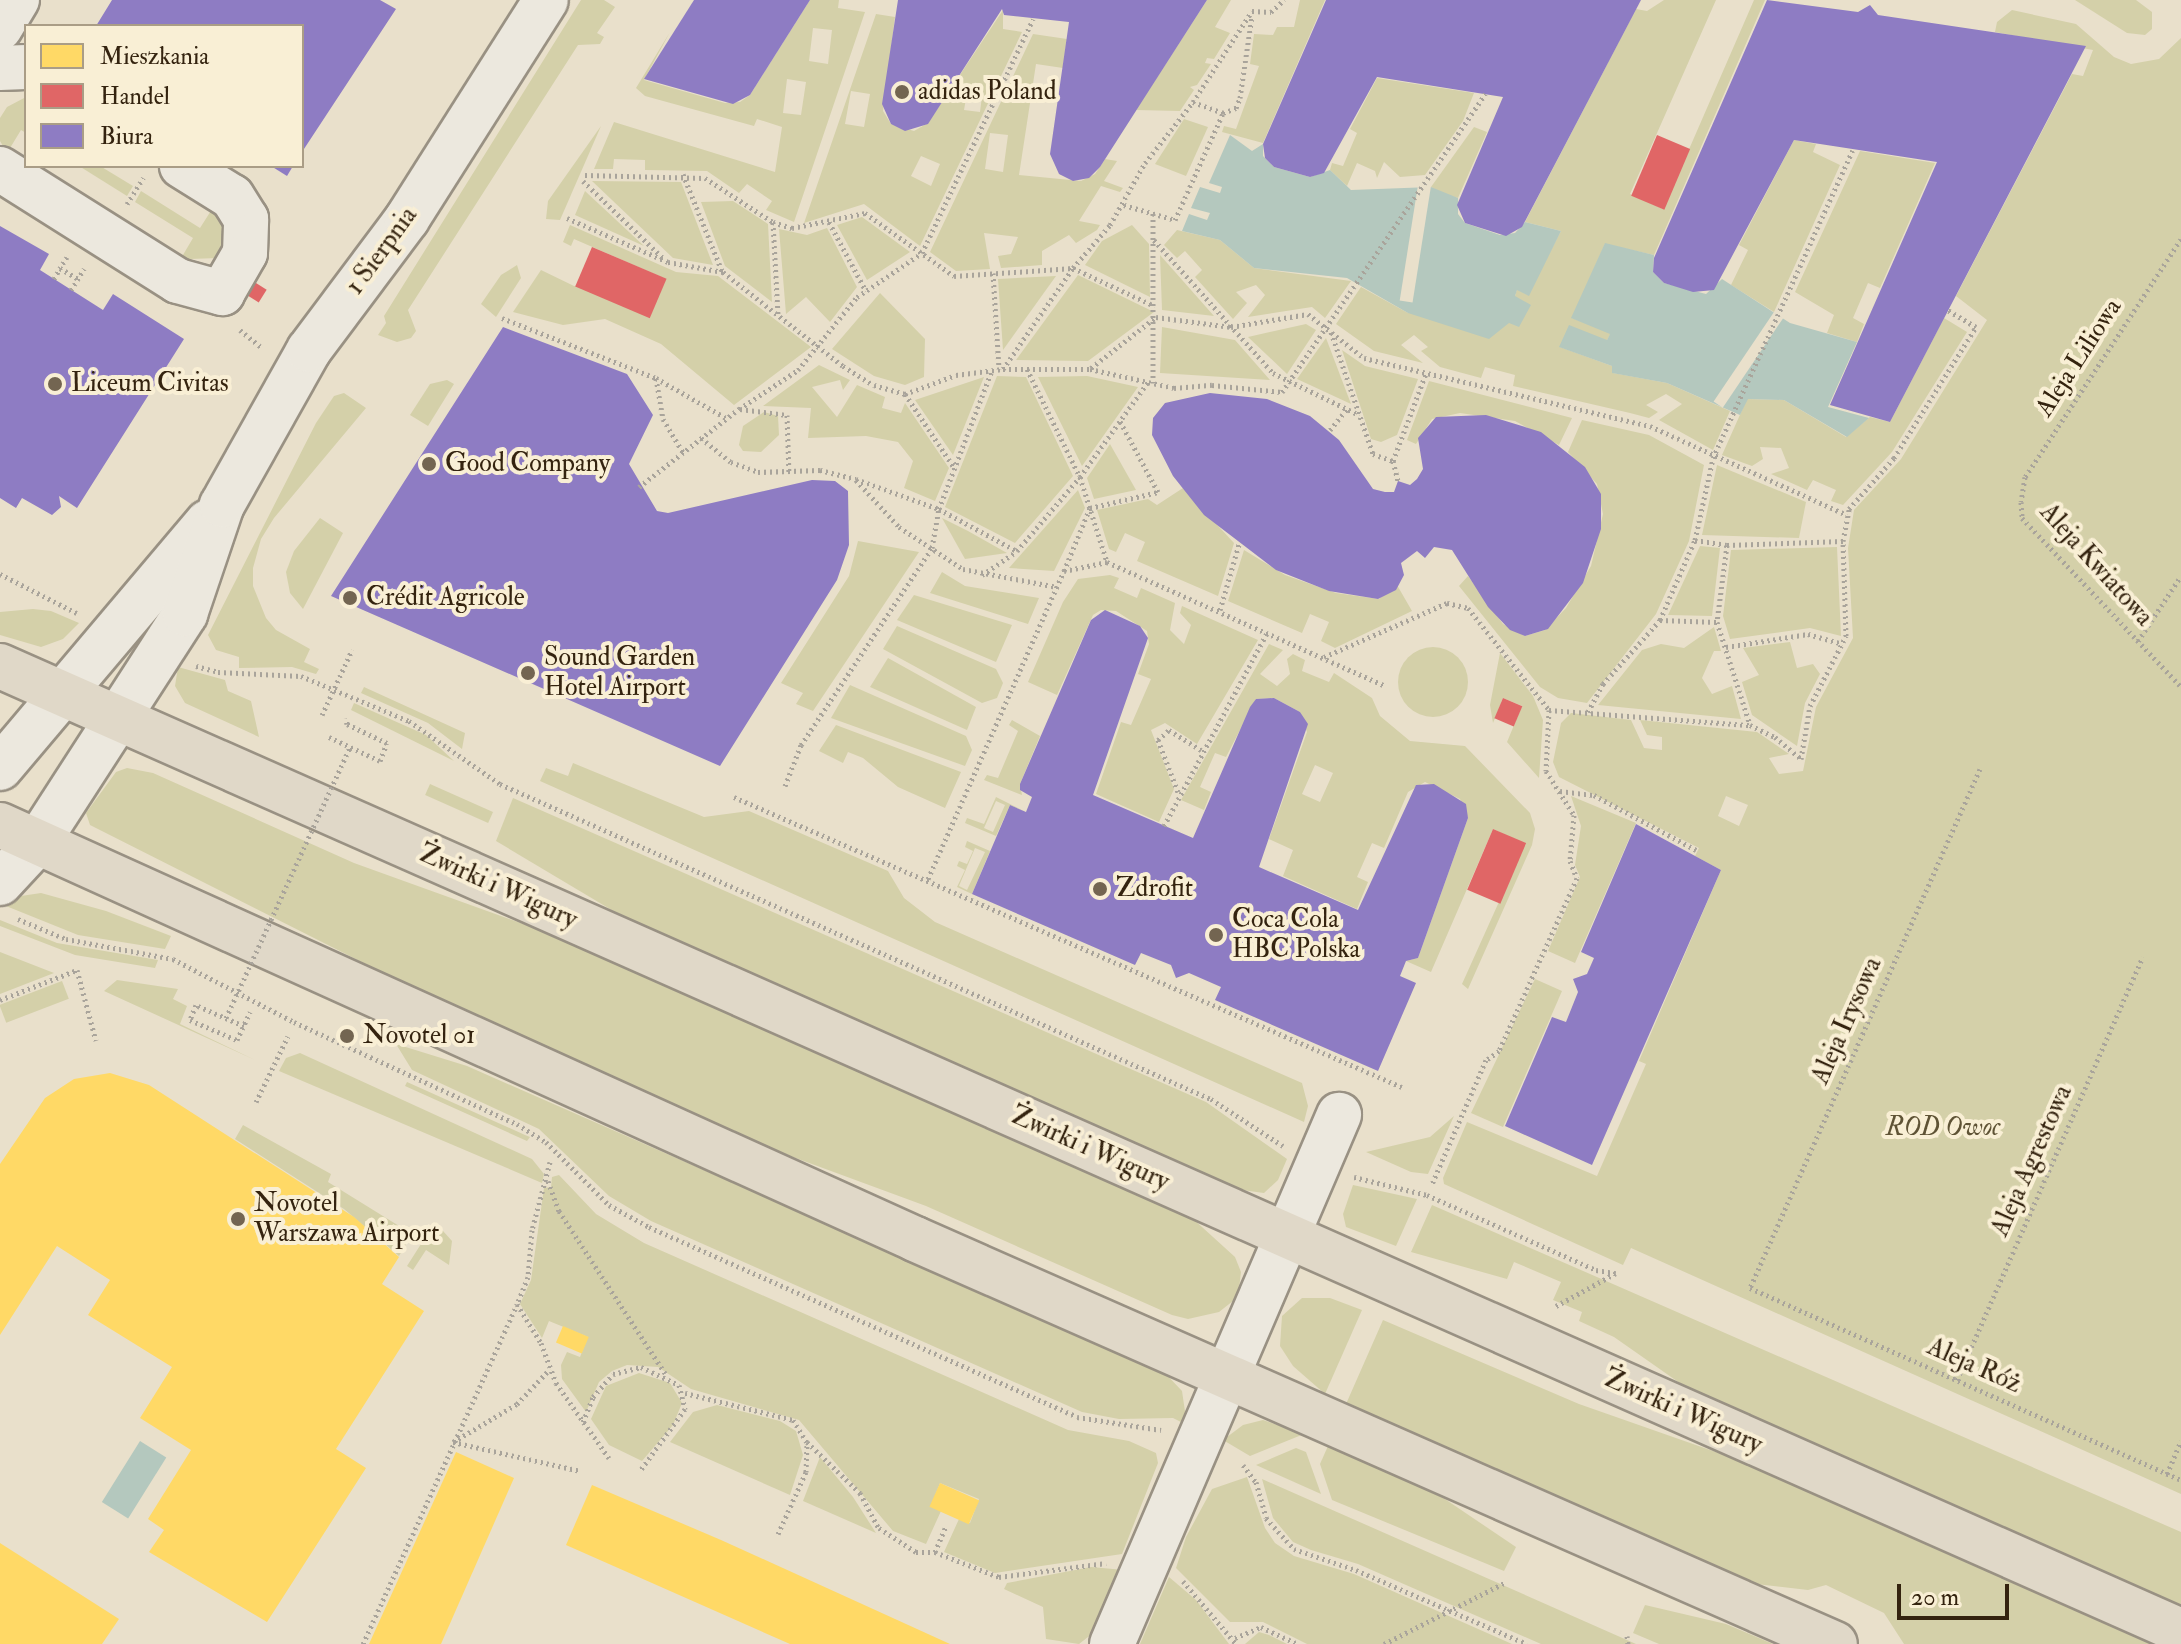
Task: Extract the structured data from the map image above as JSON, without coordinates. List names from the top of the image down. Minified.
{"streets":{"main road":["Żwirki i Wigury"],"street":["1 Sierpnia"],"path":["Aleja Liliowa","Aleja Kwiatowa","Aleja Irysowa","Aleja Agrestowa","Aleja Róż"]},"crossings":[["1 Sierpnia","Żwirki i Wigury"],["Aleja Liliowa","Aleja Kwiatowa"],["Aleja Irysowa","Aleja Róż"],["Aleja Agrestowa","Aleja Róż"]],"parks":["ROD Owoc"],"places":["adidas Poland","Liceum Civitas","Good Company","Crédit Agricole","Sound Garden Hotel Airport","Zdrofit","Coca Cola HBC Polska","Novotel 01","Novotel Warszawa Airport"],"legend":["Mieszkania","Handel","Biura"],"scale_bar":"20 m"}
